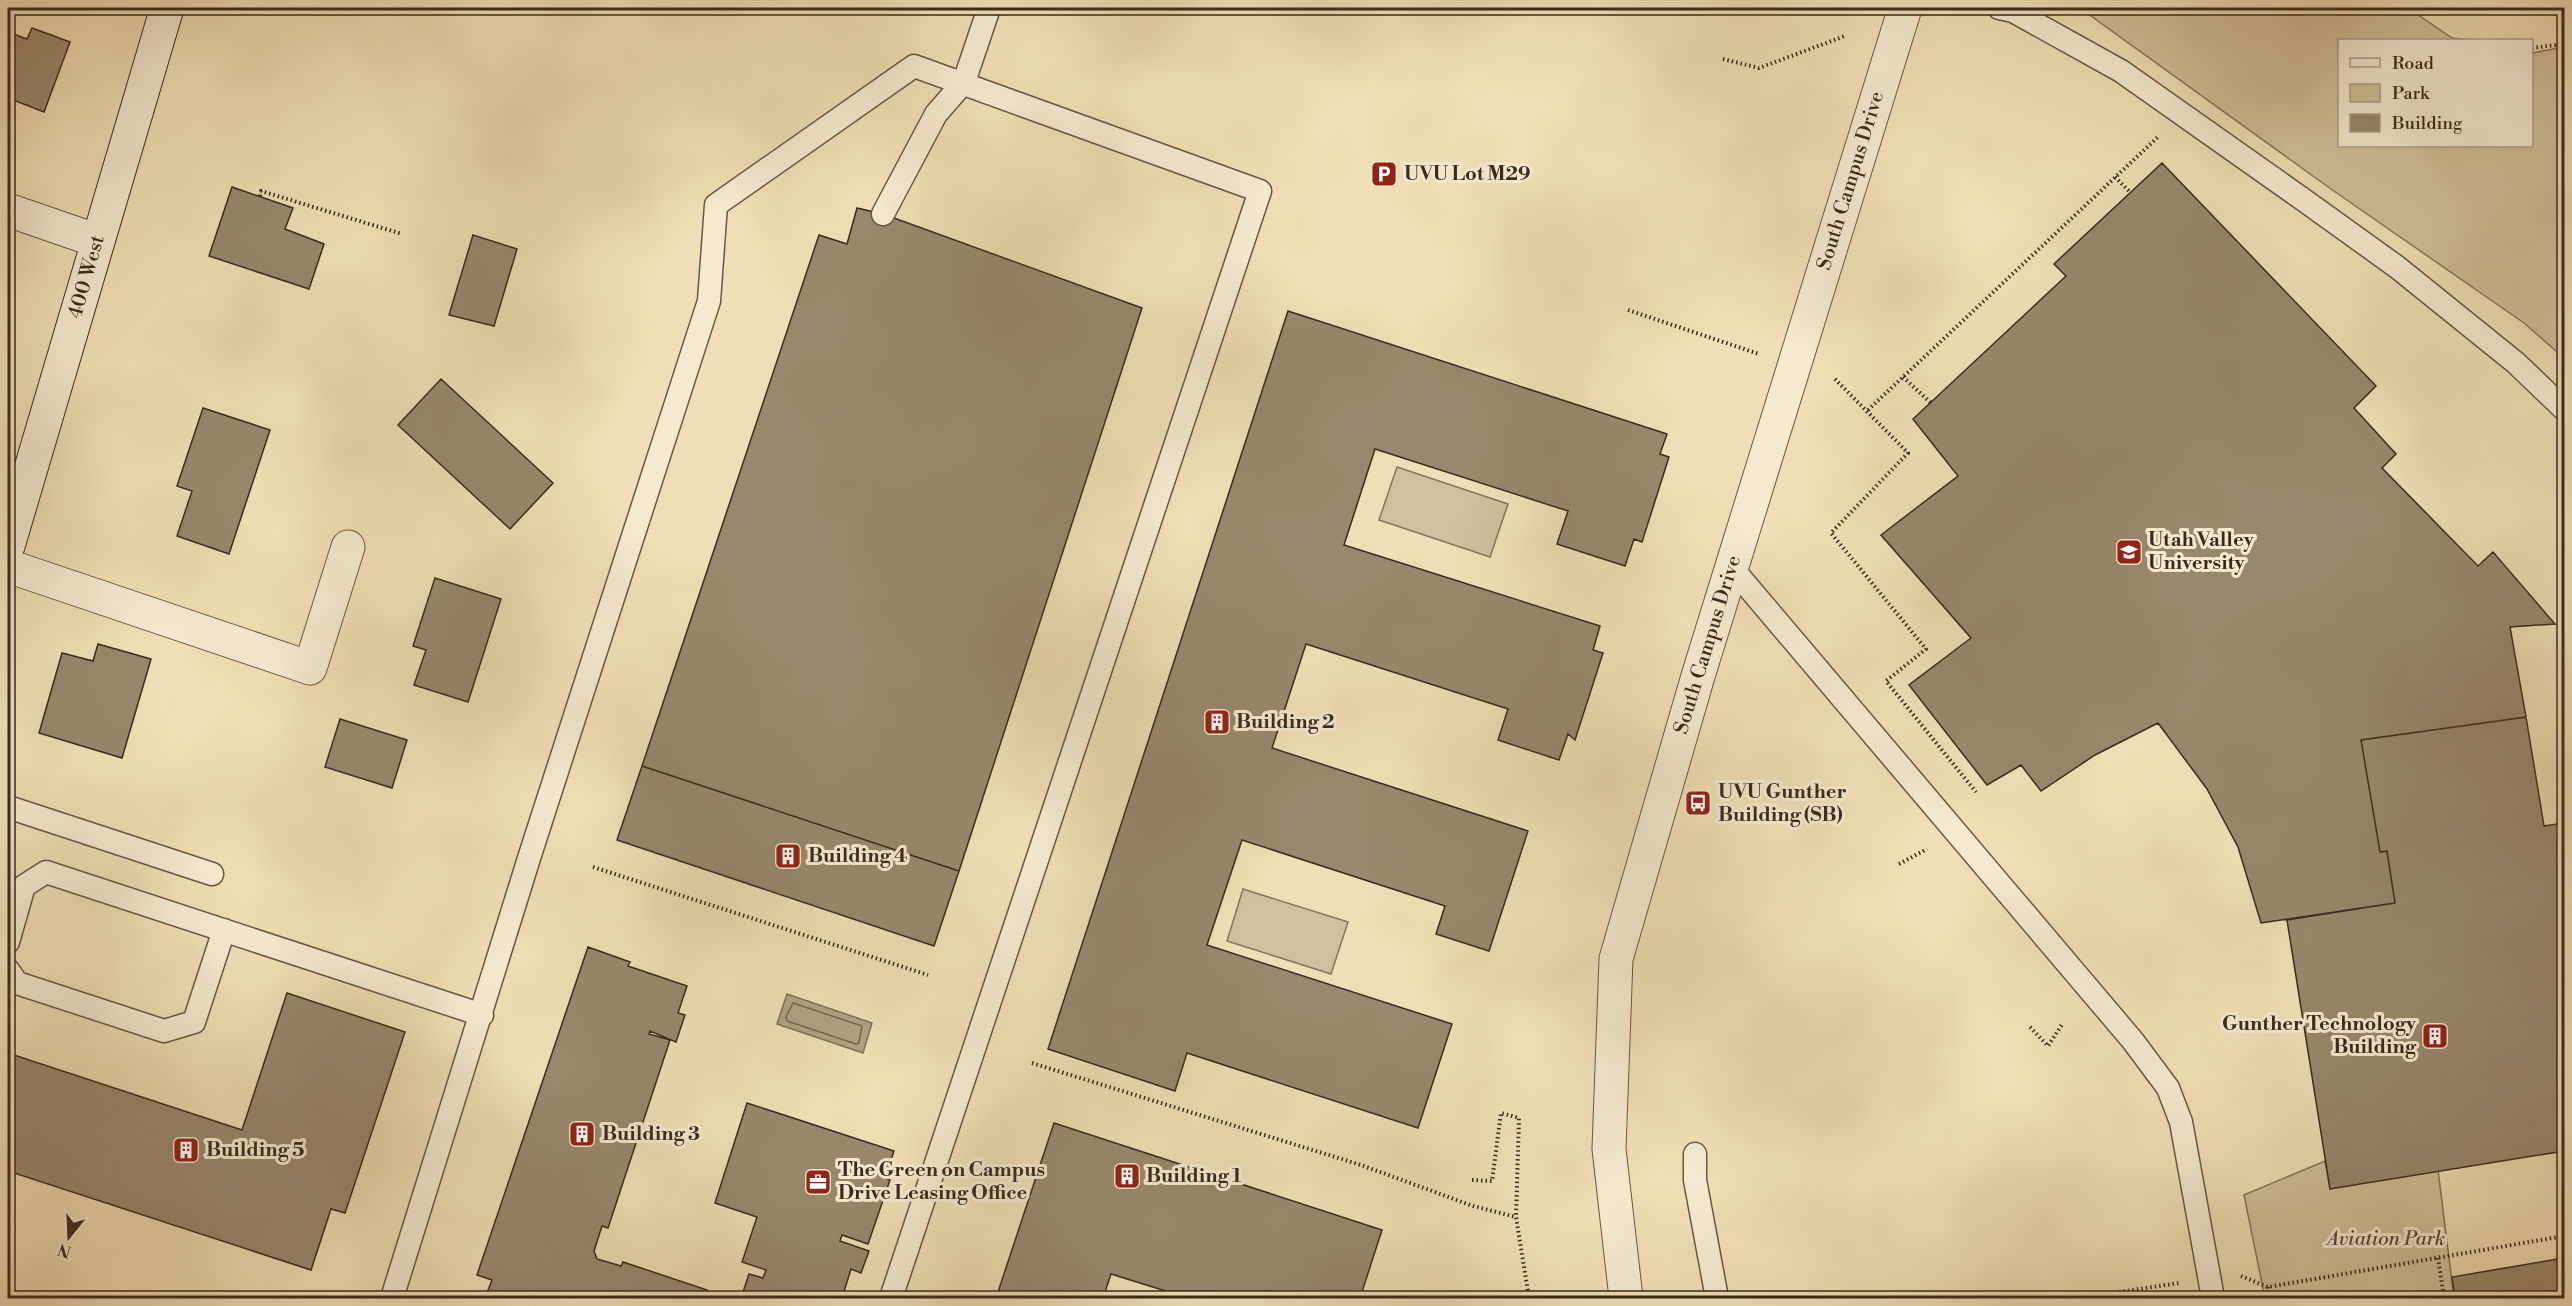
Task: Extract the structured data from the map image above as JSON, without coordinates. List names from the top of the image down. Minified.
{"streets":{"street":["South Campus Drive","400 West"]},"parks":["Aviation Park"],"places":{"parking":["UVU Lot M29"],"school or university":["Utah Valley University"],"building":["Building 2","Building 4","Gunther Technology Building","Building 3","Building 5","Building 1"],"bus stop":["UVU Gunther Building (SB)"],"office":["The Green on Campus Drive Leasing Office"]},"legend":["Road","Park","Building"],"north":"bottom"}
